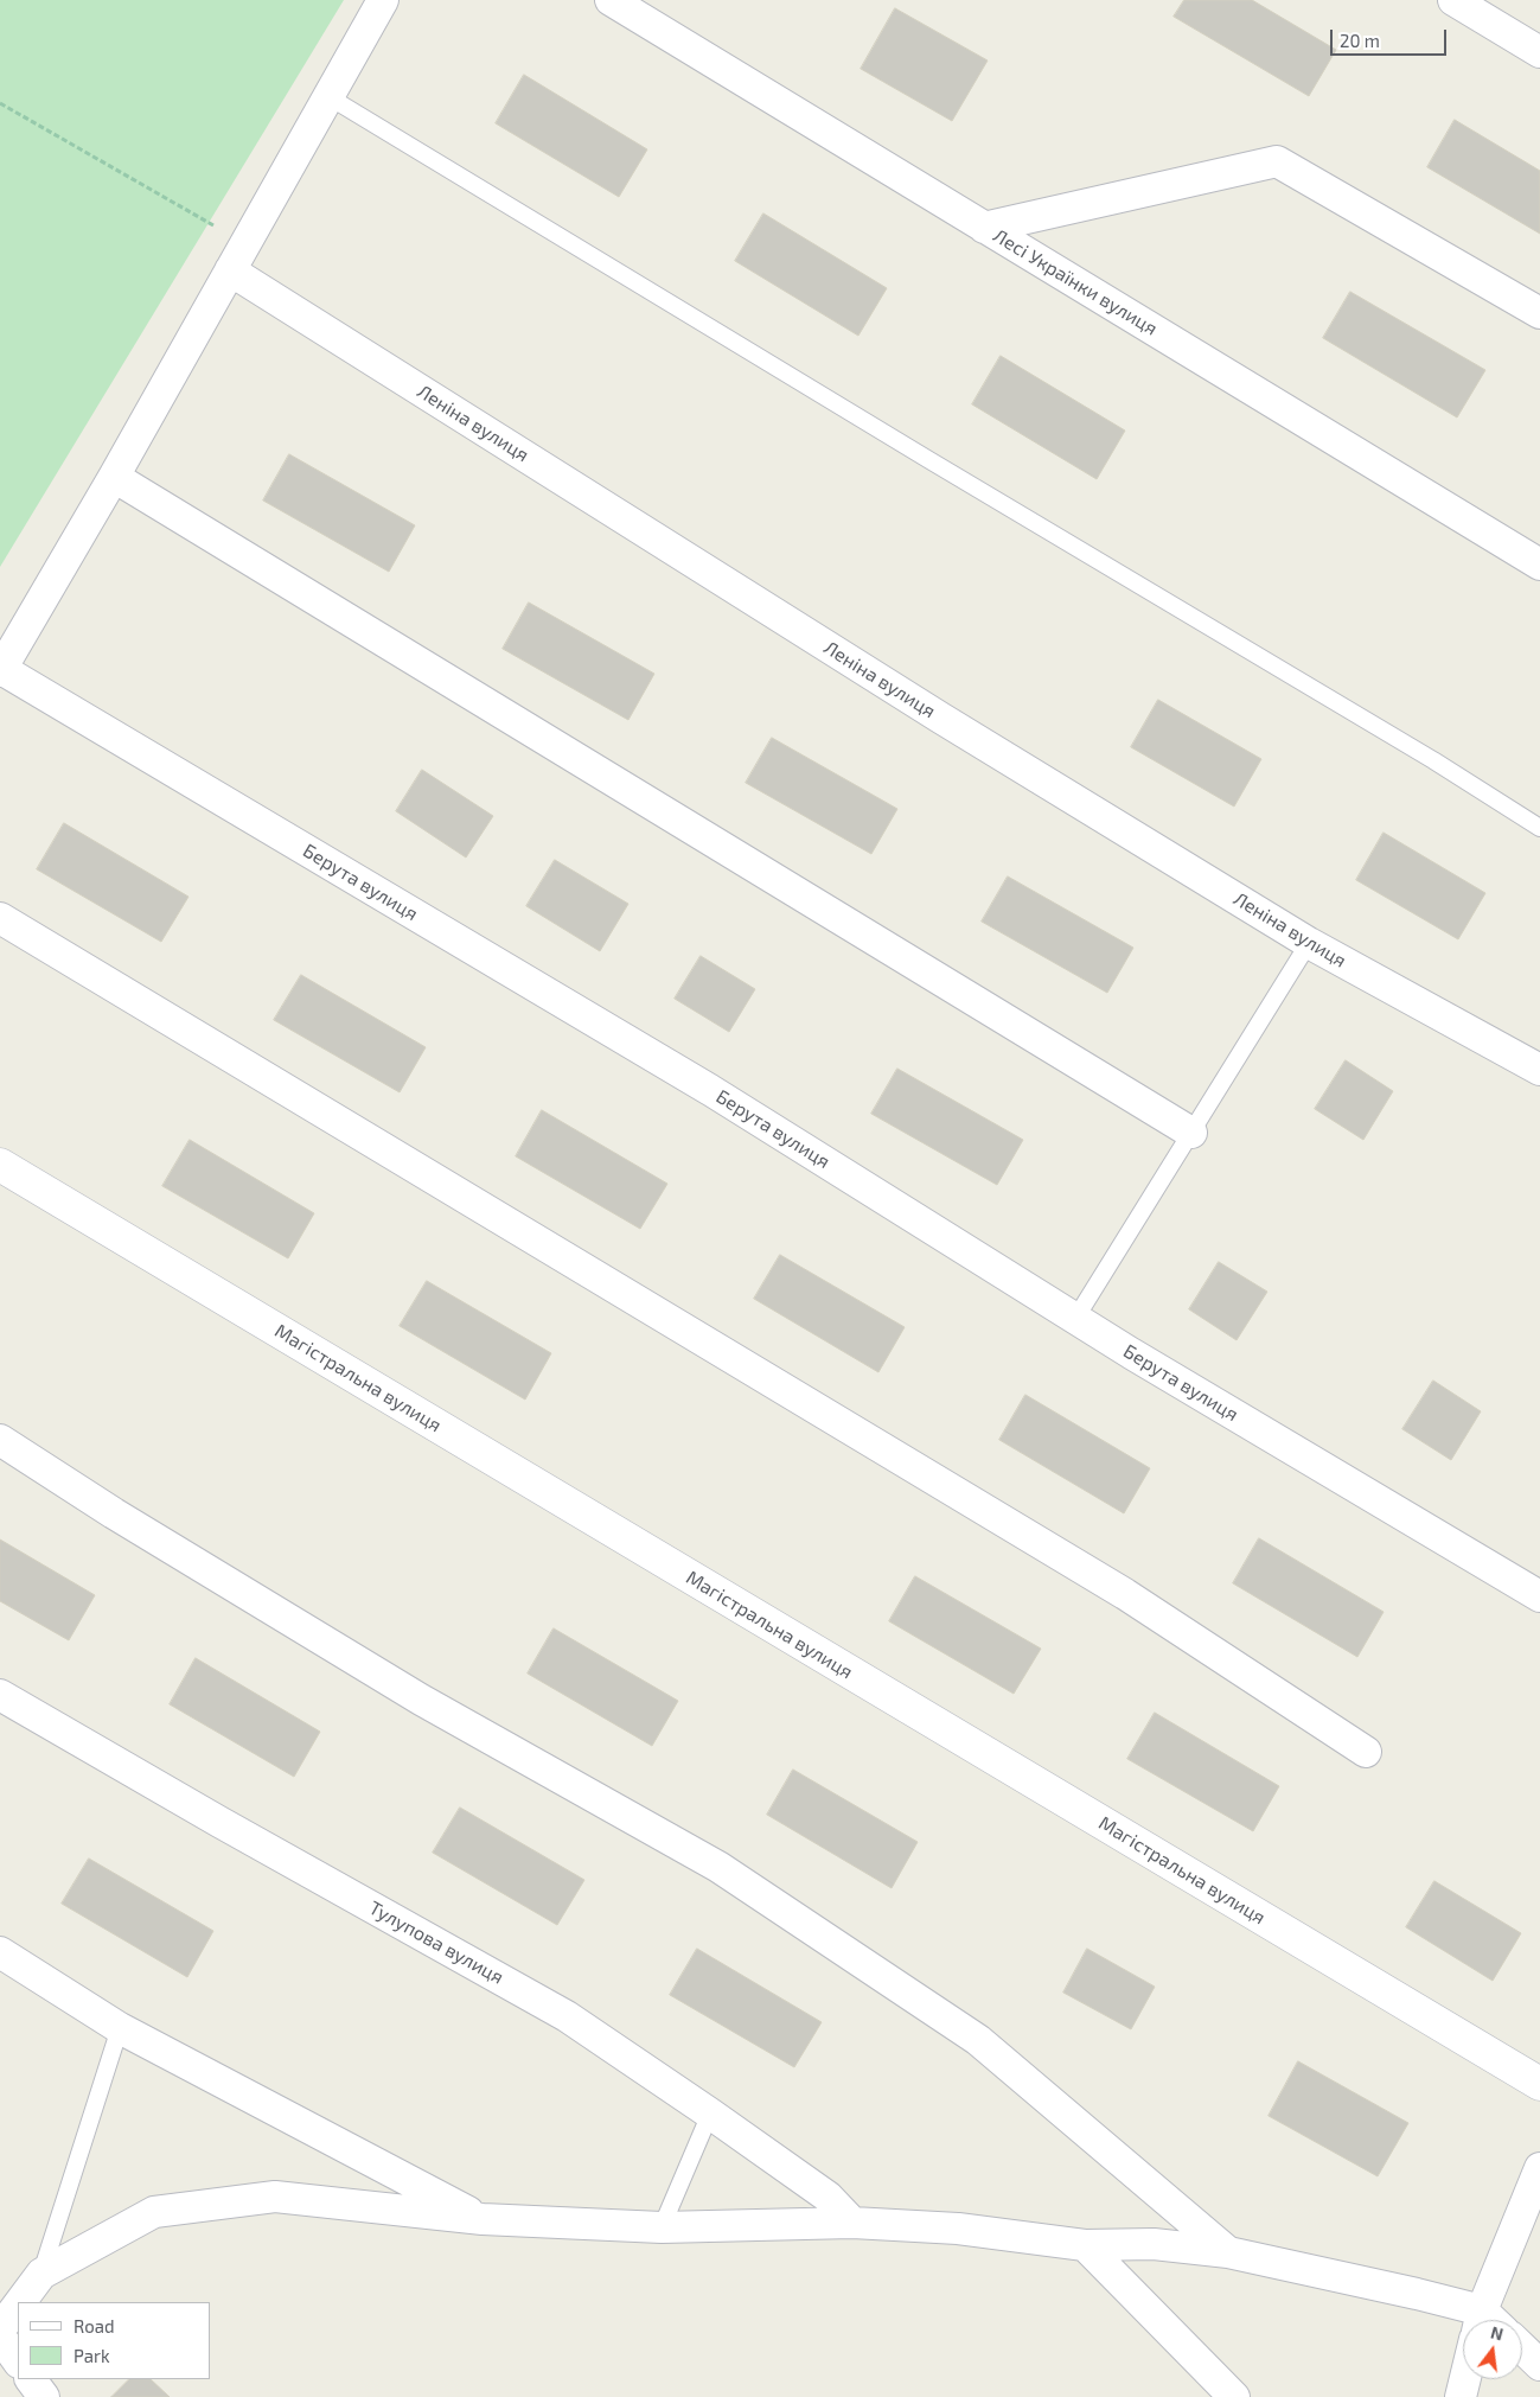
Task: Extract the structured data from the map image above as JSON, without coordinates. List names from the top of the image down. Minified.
{"streets":{"main road":["Магістральна вулиця"],"street":["Лесі Українки вулиця","Леніна вулиця","Берута вулиця","Тулупова вулиця"]},"legend":["Road","Park"],"scale_bar":"20 m","north":"top"}
